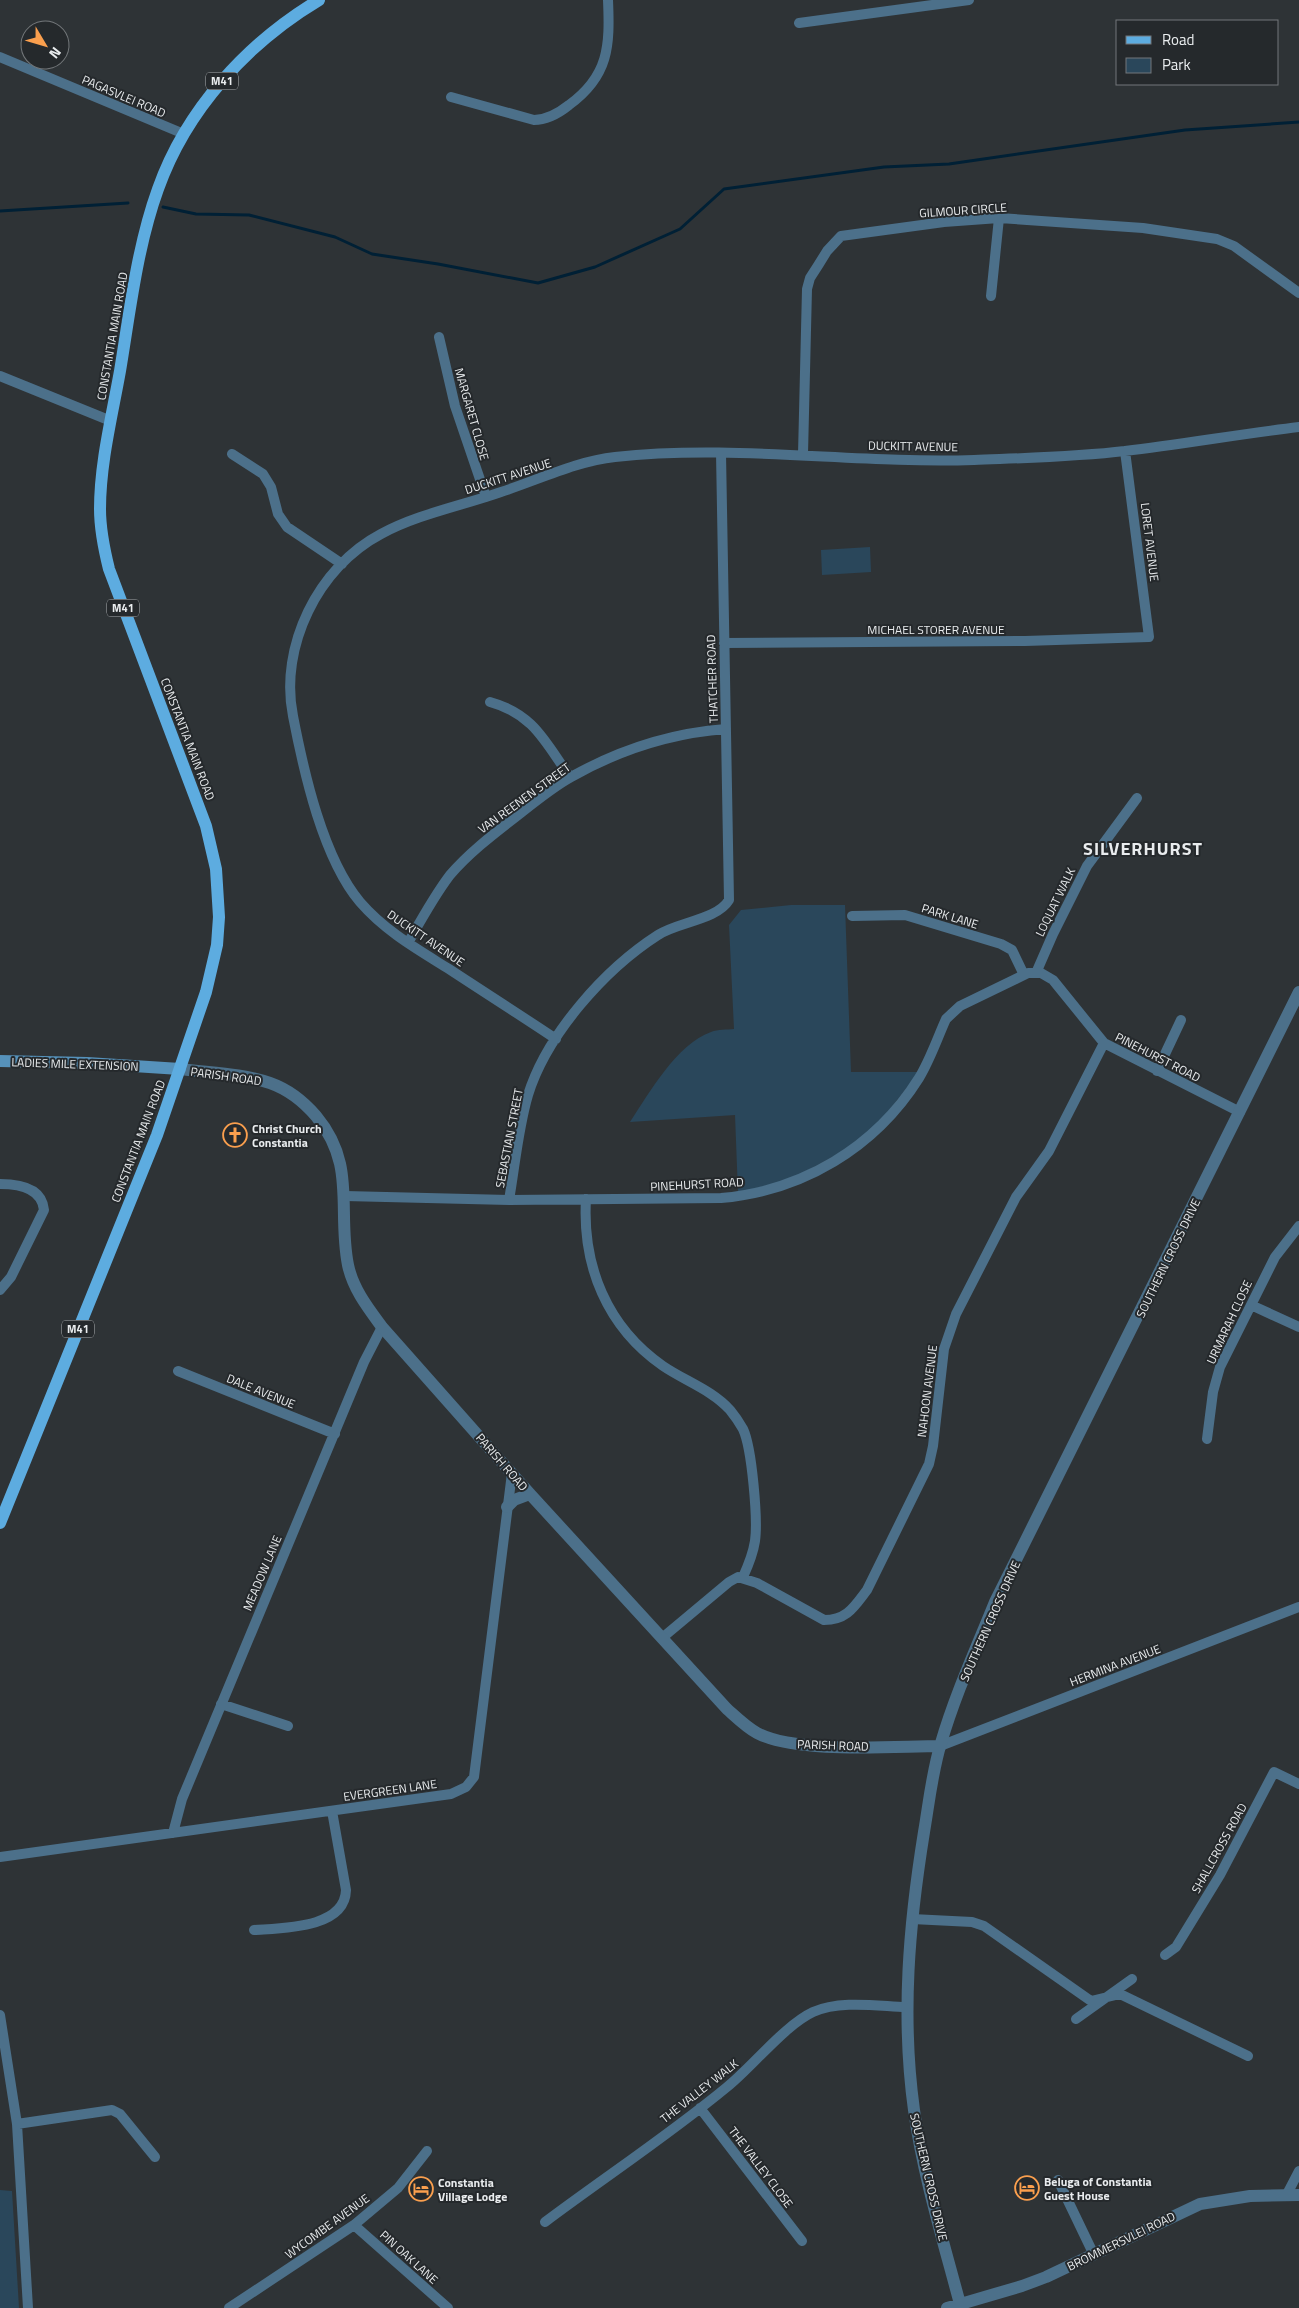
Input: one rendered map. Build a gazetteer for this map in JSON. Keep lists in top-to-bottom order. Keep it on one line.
{"streets":{"main road":["M41","CONSTANTIA MAIN ROAD","LADIES MILE EXTENSION"],"street":["PAGASVLEI ROAD","GILMOUR CIRCLE","MARGARET CLOSE","DUCKITT AVENUE","LORET AVENUE","MICHAEL STORER AVENUE","THATCHER ROAD","VAN REENEN STREET","LOQUAT WALK","PARK LANE","PINEHURST ROAD","PARISH ROAD","SEBASTIAN STREET","SOUTHERN CROSS DRIVE","URMARAH CLOSE","DALE AVENUE","NAHOON AVENUE","MEADOW LANE","HERMINA AVENUE","EVERGREEN LANE","SHALLCROSS ROAD","THE VALLEY WALK","THE VALLEY CLOSE","WYCOMBE AVENUE","BROMMERSVLEI ROAD","PIN OAK LANE"]},"crossings":[["PAGASVLEI ROAD","CONSTANTIA MAIN ROAD"],["GILMOUR CIRCLE","DUCKITT AVENUE"],["CONSTANTIA MAIN ROAD","LADIES MILE EXTENSION"],["CONSTANTIA MAIN ROAD","PARISH ROAD"],["MARGARET CLOSE","DUCKITT AVENUE"],["DUCKITT AVENUE","LORET AVENUE"],["DUCKITT AVENUE","THATCHER ROAD"],["DUCKITT AVENUE","VAN REENEN STREET"],["DUCKITT AVENUE","SEBASTIAN STREET"],["LORET AVENUE","MICHAEL STORER AVENUE"],["MICHAEL STORER AVENUE","THATCHER ROAD"],["THATCHER ROAD","VAN REENEN STREET"],["THATCHER ROAD","SEBASTIAN STREET"],["LOQUAT WALK","PINEHURST ROAD"],["PARK LANE","PINEHURST ROAD"],["PINEHURST ROAD","PARISH ROAD"],["PINEHURST ROAD","SEBASTIAN STREET"],["PINEHURST ROAD","SOUTHERN CROSS DRIVE"],["PINEHURST ROAD","NAHOON AVENUE"],["LADIES MILE EXTENSION","PARISH ROAD"],["PARISH ROAD","SOUTHERN CROSS DRIVE"],["PARISH ROAD","MEADOW LANE"],["PARISH ROAD","HERMINA AVENUE"],["PARISH ROAD","EVERGREEN LANE"],["SOUTHERN CROSS DRIVE","HERMINA AVENUE"],["SOUTHERN CROSS DRIVE","THE VALLEY WALK"],["SOUTHERN CROSS DRIVE","BROMMERSVLEI ROAD"],["DALE AVENUE","MEADOW LANE"],["MEADOW LANE","EVERGREEN LANE"],["THE VALLEY WALK","THE VALLEY CLOSE"],["WYCOMBE AVENUE","PIN OAK LANE"]],"districts":["SILVERHURST"],"places":{"church":["Christ Church Constantia"],"hotel":["Beluga of Constantia Guest House","Constantia Village Lodge"]},"legend":["Road","Park"],"north":"bottom right"}
